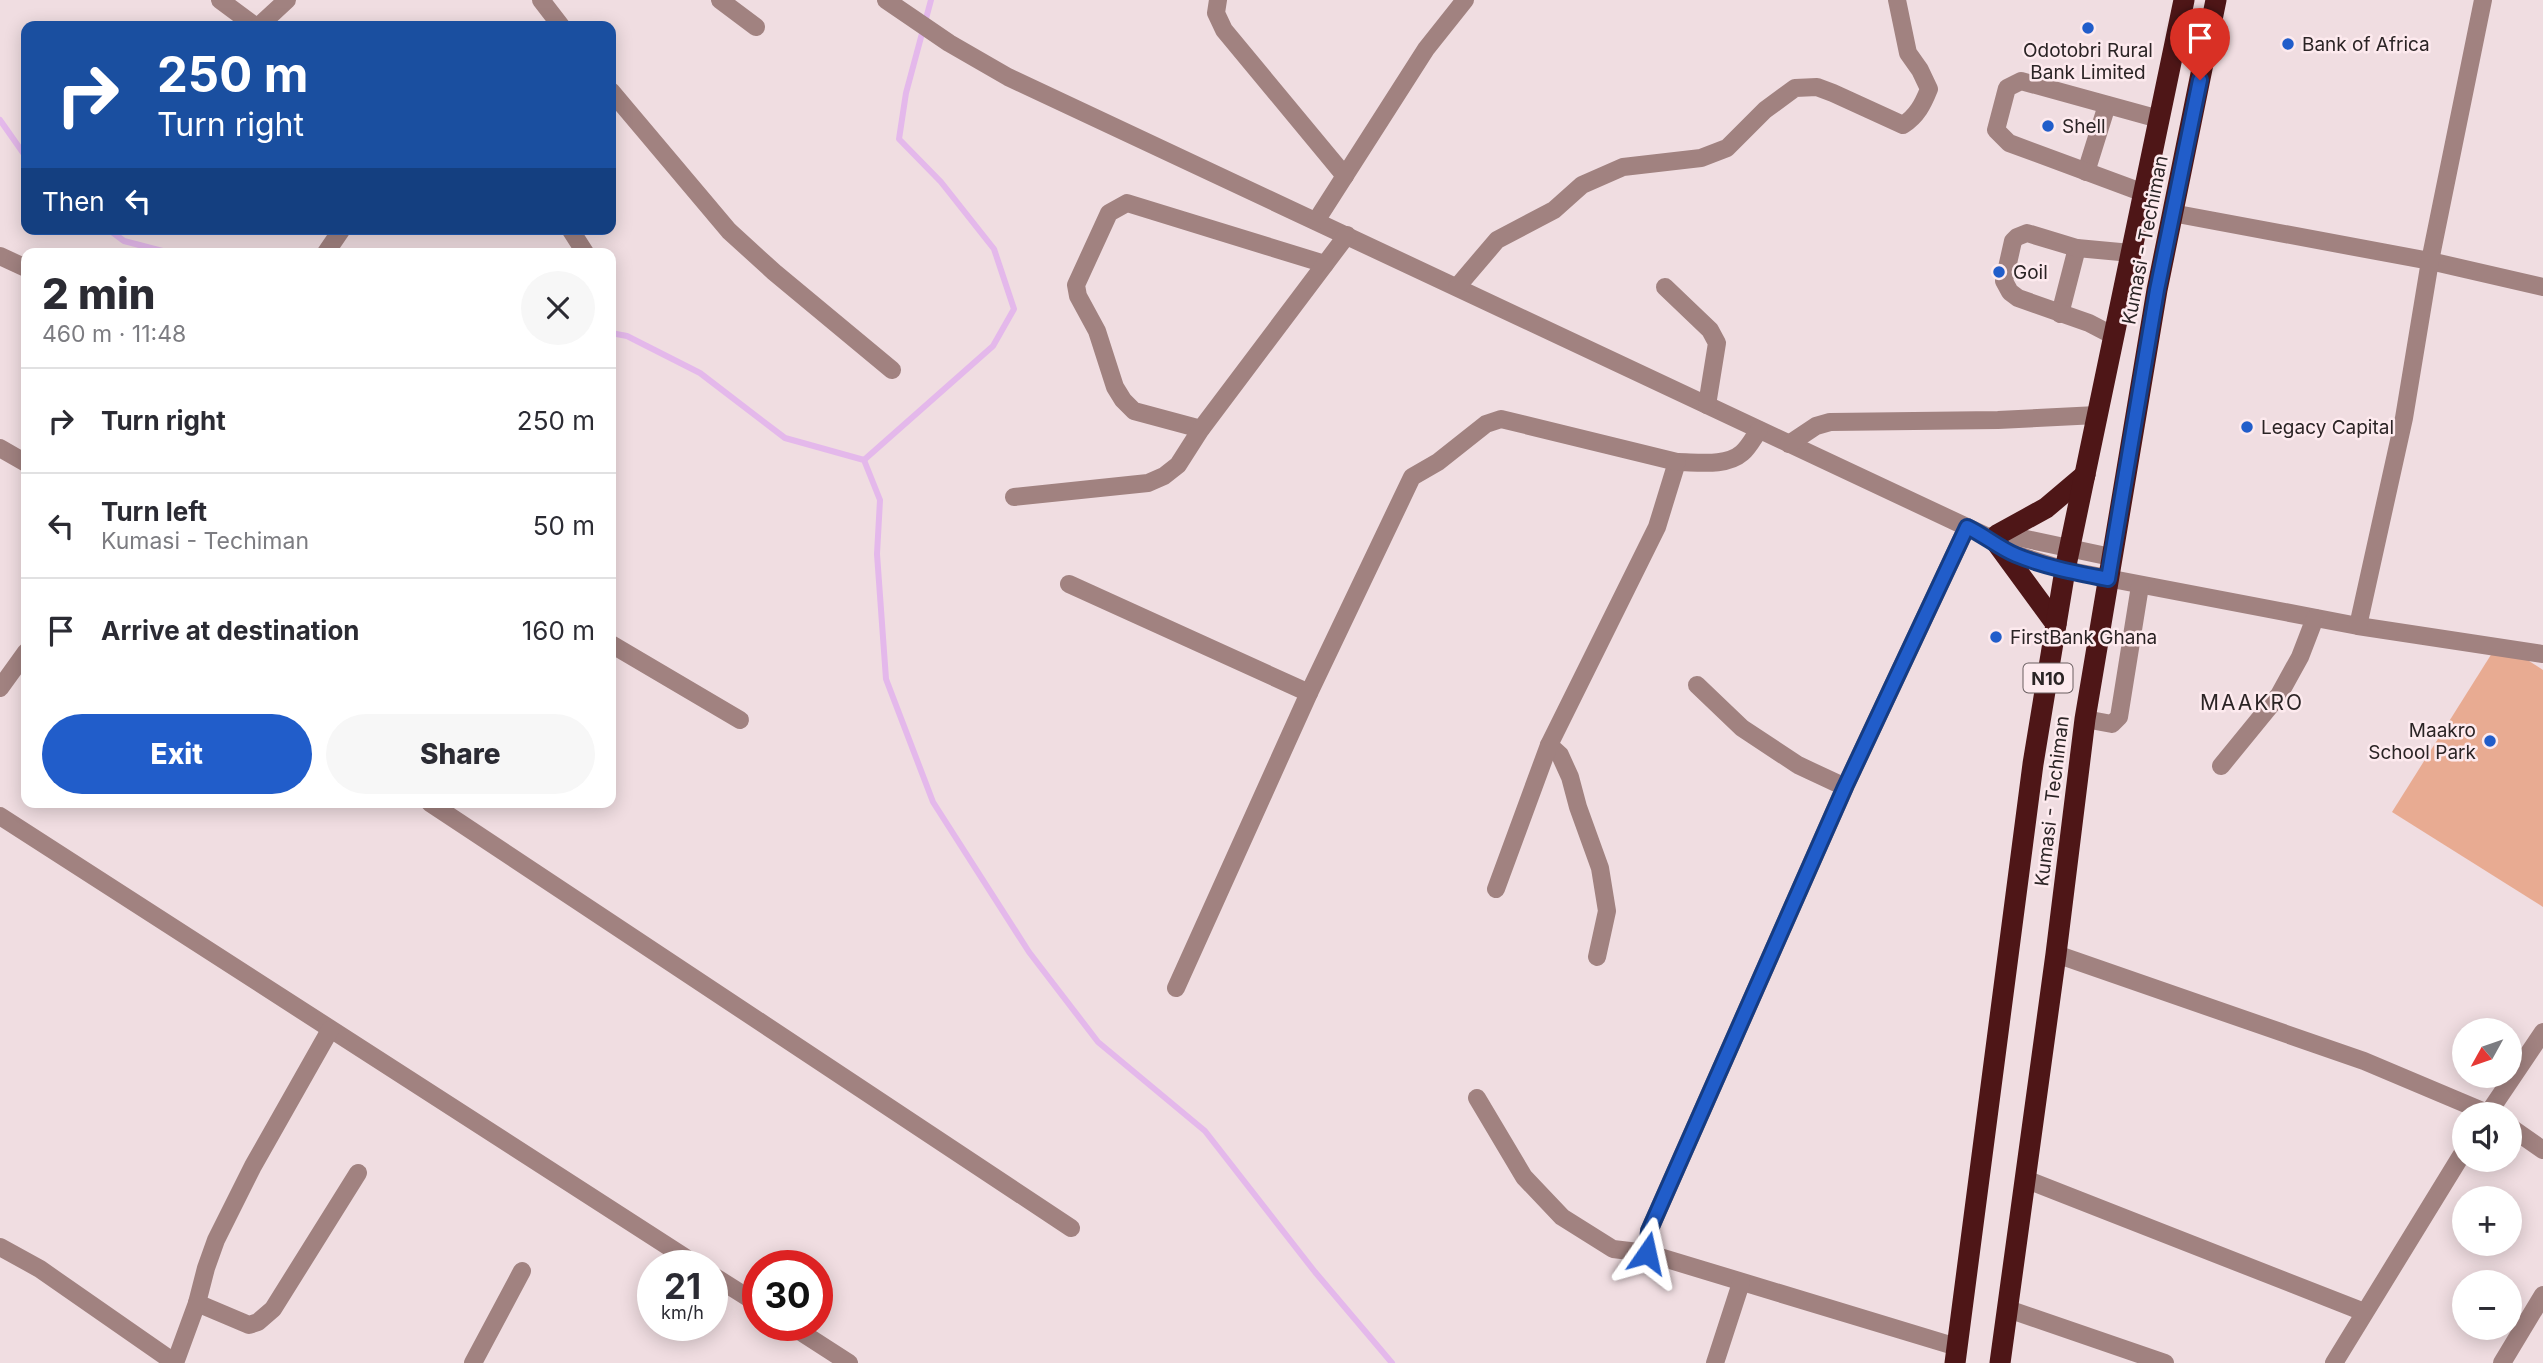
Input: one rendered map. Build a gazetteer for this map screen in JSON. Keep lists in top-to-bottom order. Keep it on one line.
{"streets":{"highway":["Kumasi - Techiman","N10"]},"districts":["MAAKRO"],"places":["Odotobri Rural Bank Limited","Bank of Africa","Shell","Goil","Legacy Capital","FirstBank Ghana","Maakro School Park"],"north":"bottom left","page":{"turn":["250 m","Turn right"],"then":"Then","heading":["2 min","460 m · 11:48"],"list":[{"name":"Turn right","value":"250 m"},{"name":"Turn left","note":"Kumasi - Techiman","value":"50 m"},{"name":"Arrive at destination","value":"160 m"}],"buttons":["Exit","Share"],"map_buttons":["+","−"],"speed":"21 km/h","limit":"30"}}
